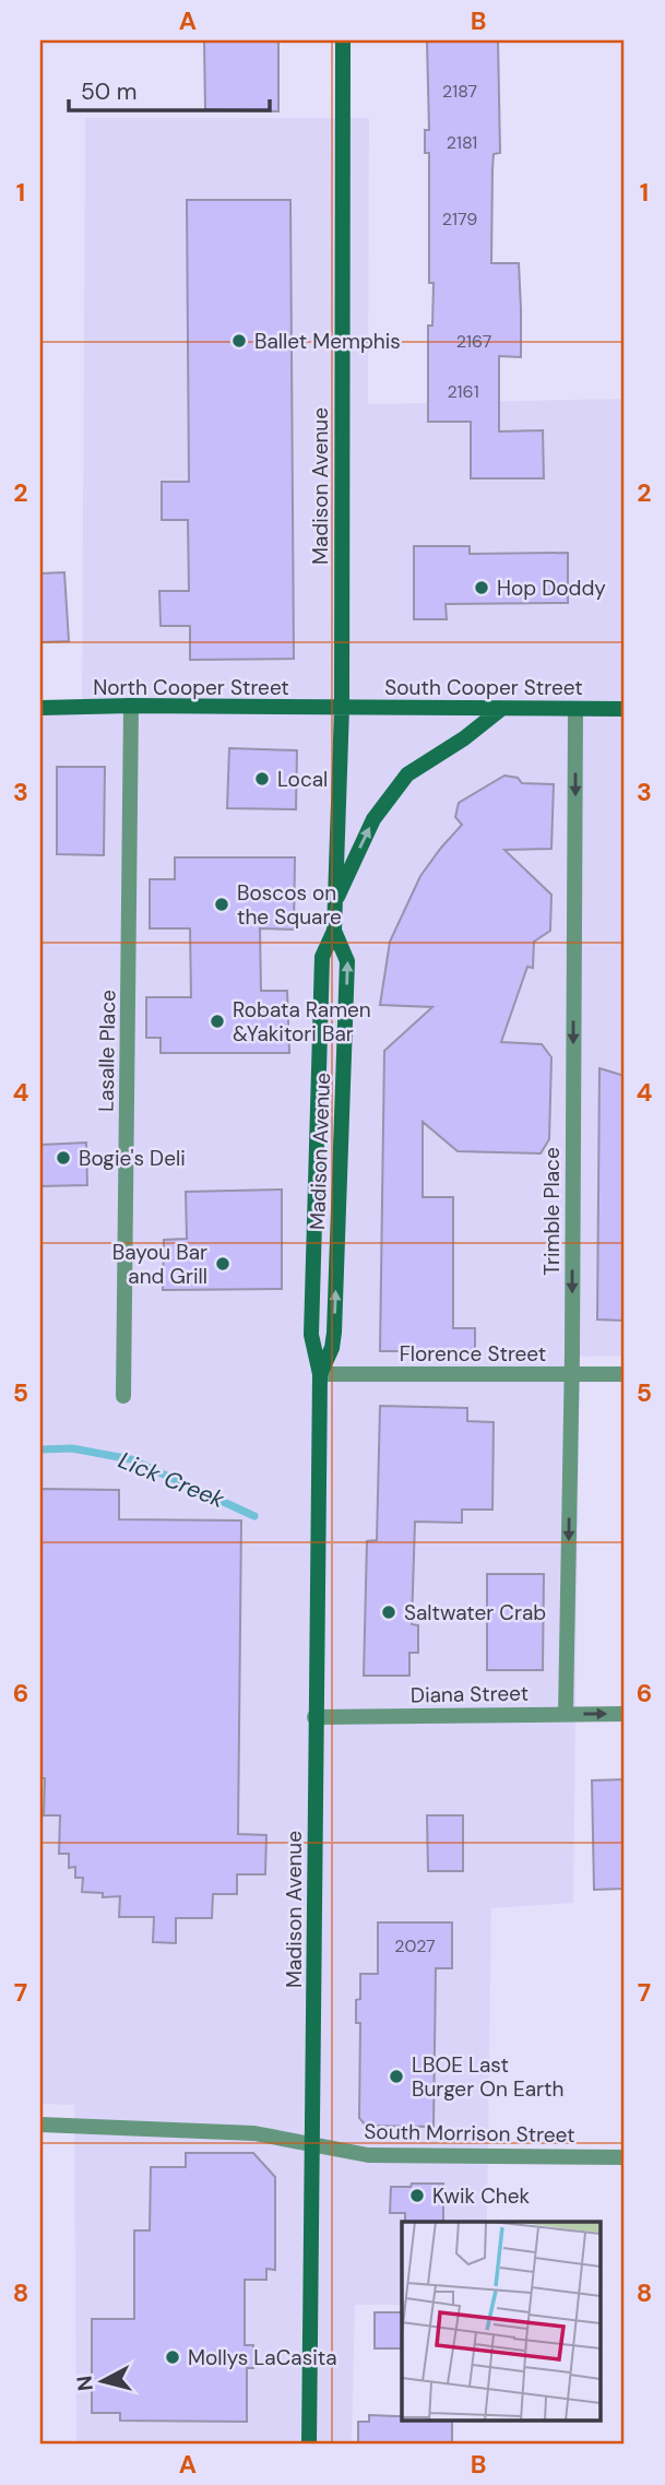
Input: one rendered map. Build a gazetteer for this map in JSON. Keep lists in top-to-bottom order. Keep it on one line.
{"streets":{"street":["Madison Avenue","North Cooper Street","South Cooper Street","Lasalle Place","Trimble Place","Florence Street","Diana Street","South Morrison Street"]},"crossings":[["Madison Avenue","North Cooper Street"],["Madison Avenue","South Cooper Street"],["Madison Avenue","Florence Street"],["Madison Avenue","Diana Street"],["Madison Avenue","South Morrison Street"],["North Cooper Street","South Cooper Street"],["North Cooper Street","Lasalle Place"],["South Cooper Street","Trimble Place"],["Trimble Place","Florence Street"],["Trimble Place","Diana Street"]],"one_way":["Trimble Place"],"water":["Lick Creek"],"places":["Ballet Memphis","Hop Doddy","Local","Boscos on the Square","Robata Ramen &Yakitori Bar","Bogie's Deli","Bayou Bar and Grill","Saltwater Crab","LBOE Last Burger On Earth","Kwik Chek","Mollys LaCasita"],"house_numbers":["2187","2181","2179","2167","2161","2027"],"scale_bar":"50 m","north":"left","grid":{"columns":["A","B"],"rows":["1","2","3","4","5","6","7","8"]}}
